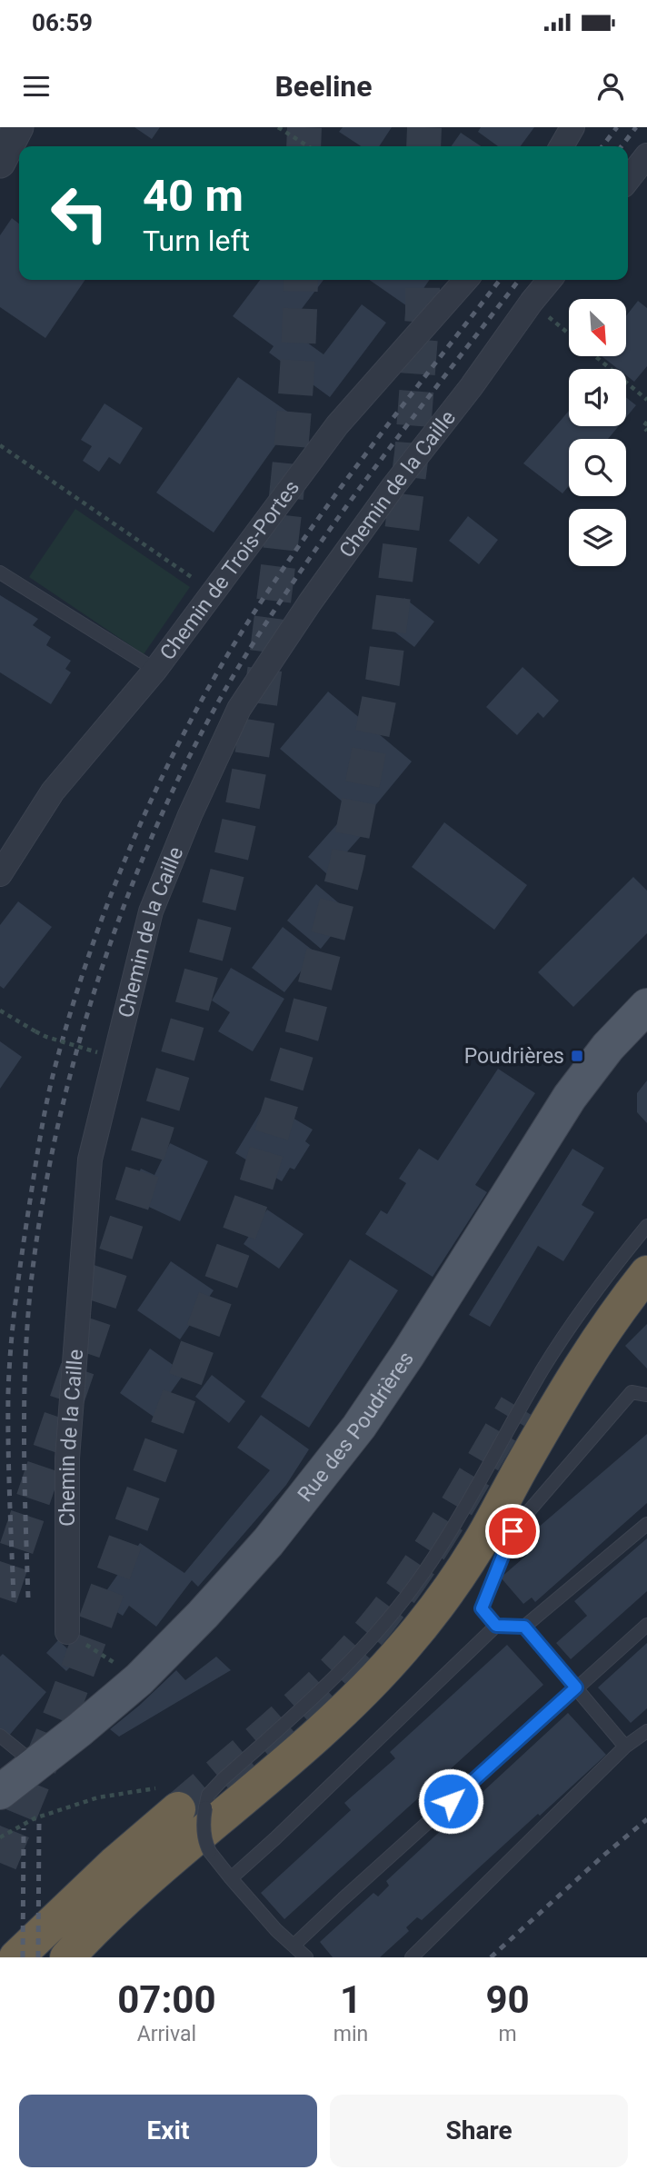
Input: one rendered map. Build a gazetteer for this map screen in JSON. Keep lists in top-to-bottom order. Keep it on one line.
{"streets":{"main road":["Rue des Poudrières"],"street":["Chemin de la Caille","Chemin de Trois-Portes"]},"places":{"transit":["Poudrières"]},"north":"bottom right","page":{"status":"06:59","header":"Beeline","turn":["40 m","Turn left"],"eta":["07:00","Arrival","1","min","90","m"],"buttons":["Exit","Share"]}}
